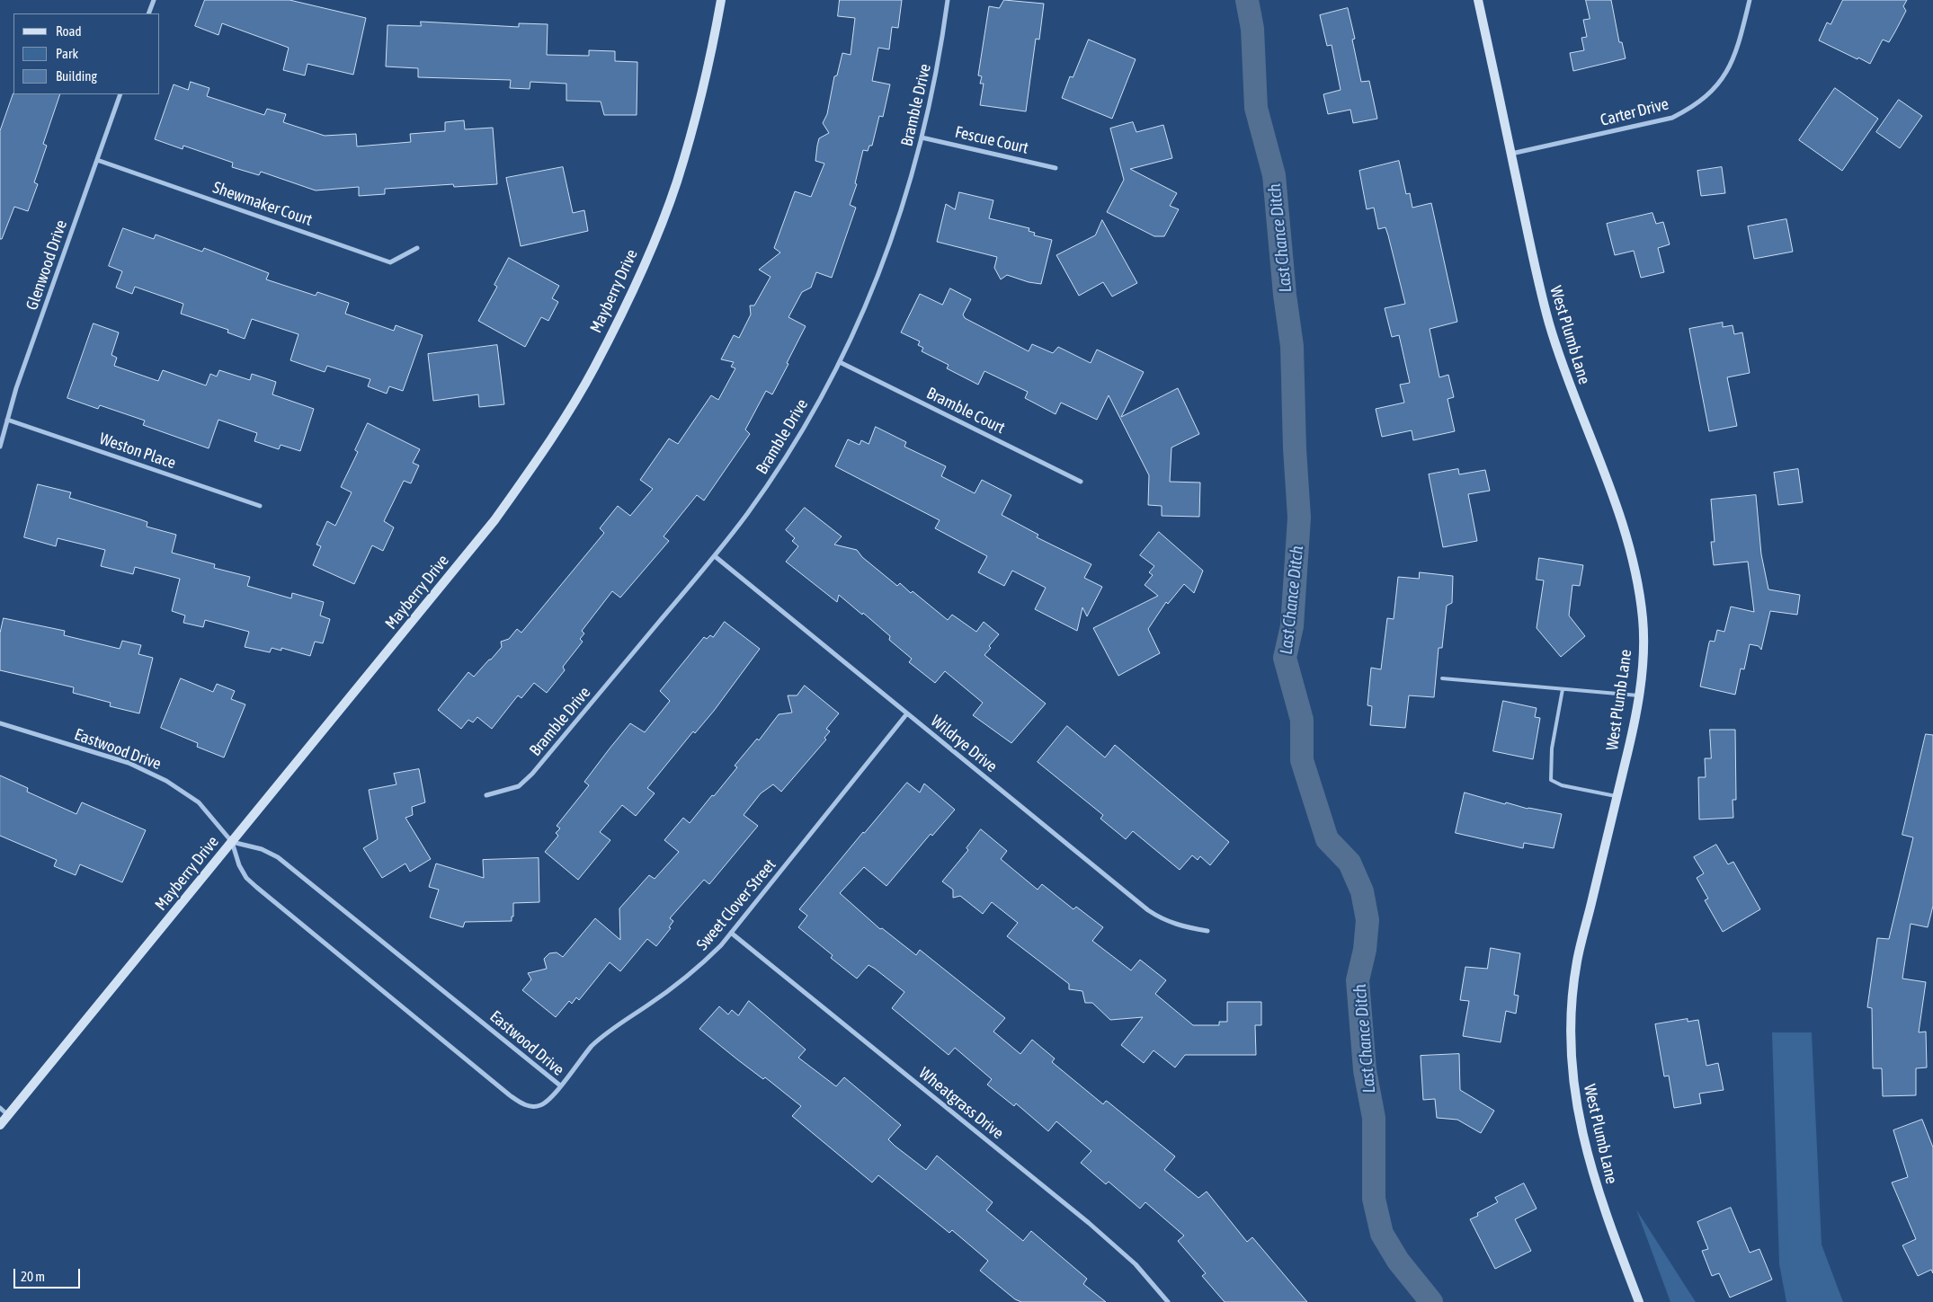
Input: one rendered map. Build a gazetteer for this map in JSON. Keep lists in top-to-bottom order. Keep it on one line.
{"streets":{"main road":["Mayberry Drive","West Plumb Lane"],"street":["Bramble Drive","Carter Drive","Fescue Court","Shewmaker Court","Glenwood Drive","Bramble Court","Weston Place","Wildrye Drive","Eastwood Drive","Sweet Clover Street","Wheatgrass Drive"]},"crossings":[["Bramble Drive","Fescue Court"],["Bramble Drive","Bramble Court"],["Bramble Drive","Wildrye Drive"],["Carter Drive","West Plumb Lane"],["Shewmaker Court","Glenwood Drive"],["Glenwood Drive","Weston Place"],["Mayberry Drive","Eastwood Drive"],["Wildrye Drive","Sweet Clover Street"],["Eastwood Drive","Sweet Clover Street"],["Sweet Clover Street","Wheatgrass Drive"]],"water":["Last Chance Ditch"],"legend":["Road","Park","Building"],"scale_bar":"20 m"}
